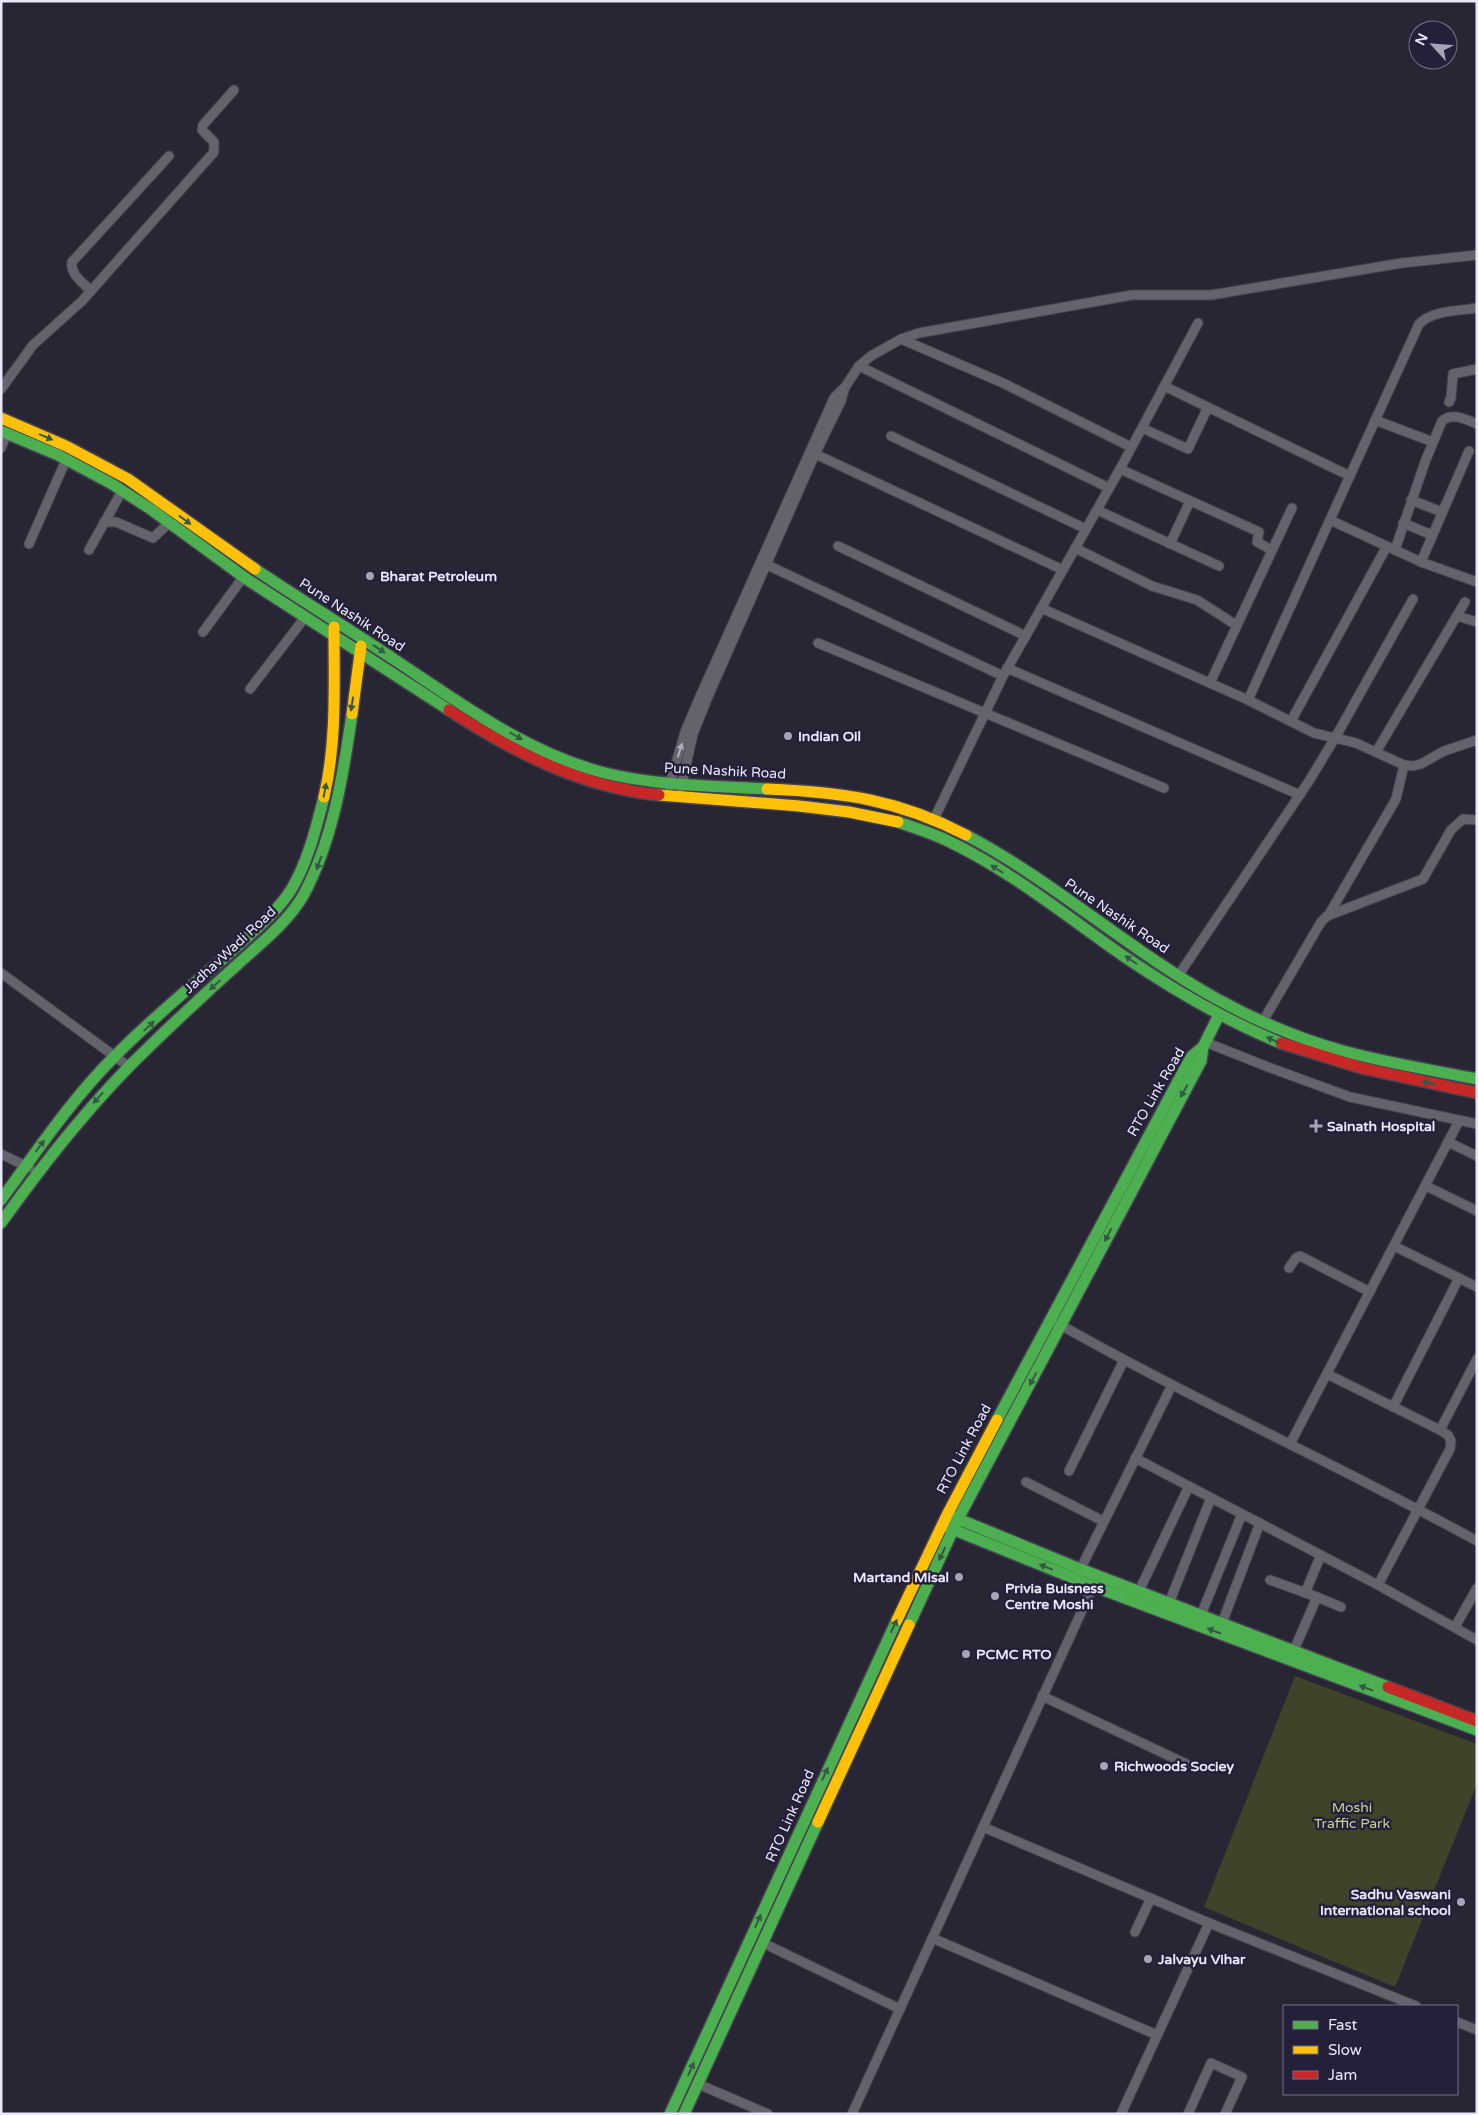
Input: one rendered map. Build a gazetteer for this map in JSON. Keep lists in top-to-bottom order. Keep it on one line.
{"streets":{"main road":["Pune Nashik Road","JadhavWadi Road","RTO Link Road"]},"crossings":[["Pune Nashik Road","JadhavWadi Road"]],"parks":["Moshi Traffic Park"],"places":{"other":["Bharat Petroleum","Indian Oil","Martand Misal","Privia Buisness Centre Moshi","PCMC RTO","Richwoods Sociey","Sadhu Vaswani International school","Jalvayu Vihar"],"health":["Sainath Hospital"]},"legend":["Fast","Slow","Jam"],"north":"top left"}
